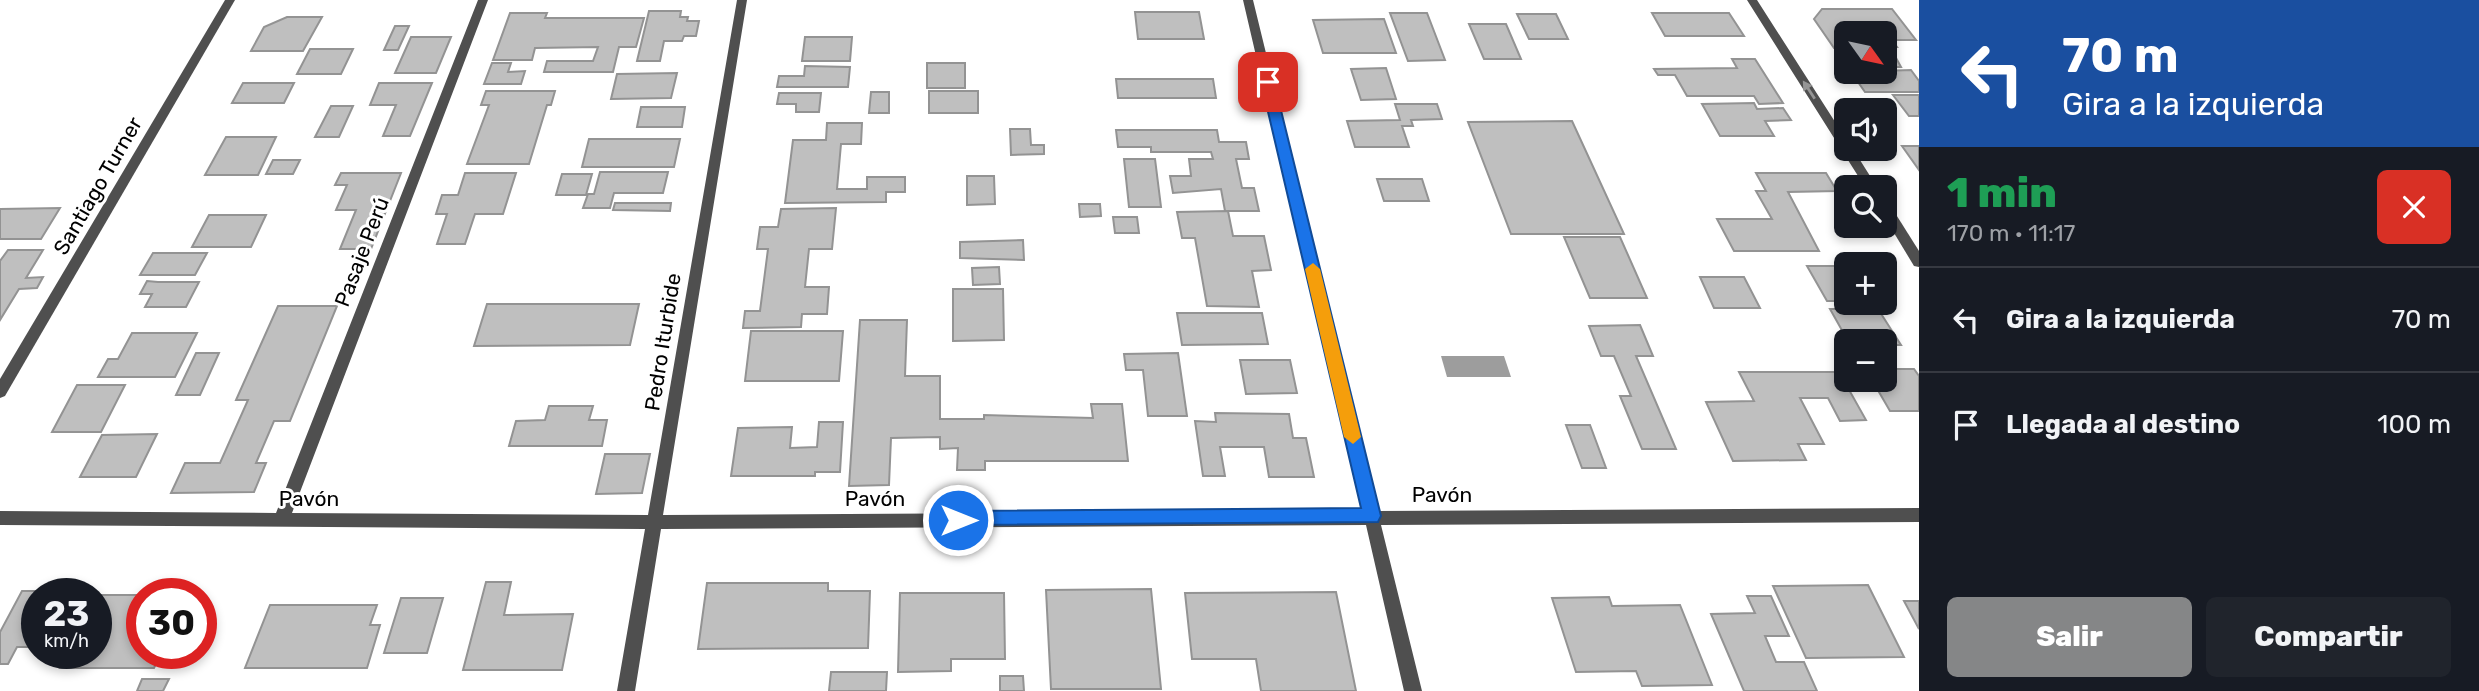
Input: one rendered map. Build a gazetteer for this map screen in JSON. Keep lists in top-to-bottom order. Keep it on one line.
{"streets":{"street":["Santiago Turner","Pasaje Perú","Pedro Iturbide","Pavón"]},"crossings":[["Pasaje Perú","Pavón"],["Pedro Iturbide","Pavón"]],"north":"bottom right","page":{"turn":["70 m","Gira a la izquierda"],"map_buttons":["+","−"],"heading":["1 min","170 m · 11:17"],"list":[{"name":"Gira a la izquierda","value":"70 m"},{"name":"Llegada al destino","value":"100 m"}],"speed":"23 km/h","limit":"30","buttons":["Salir","Compartir"]}}
